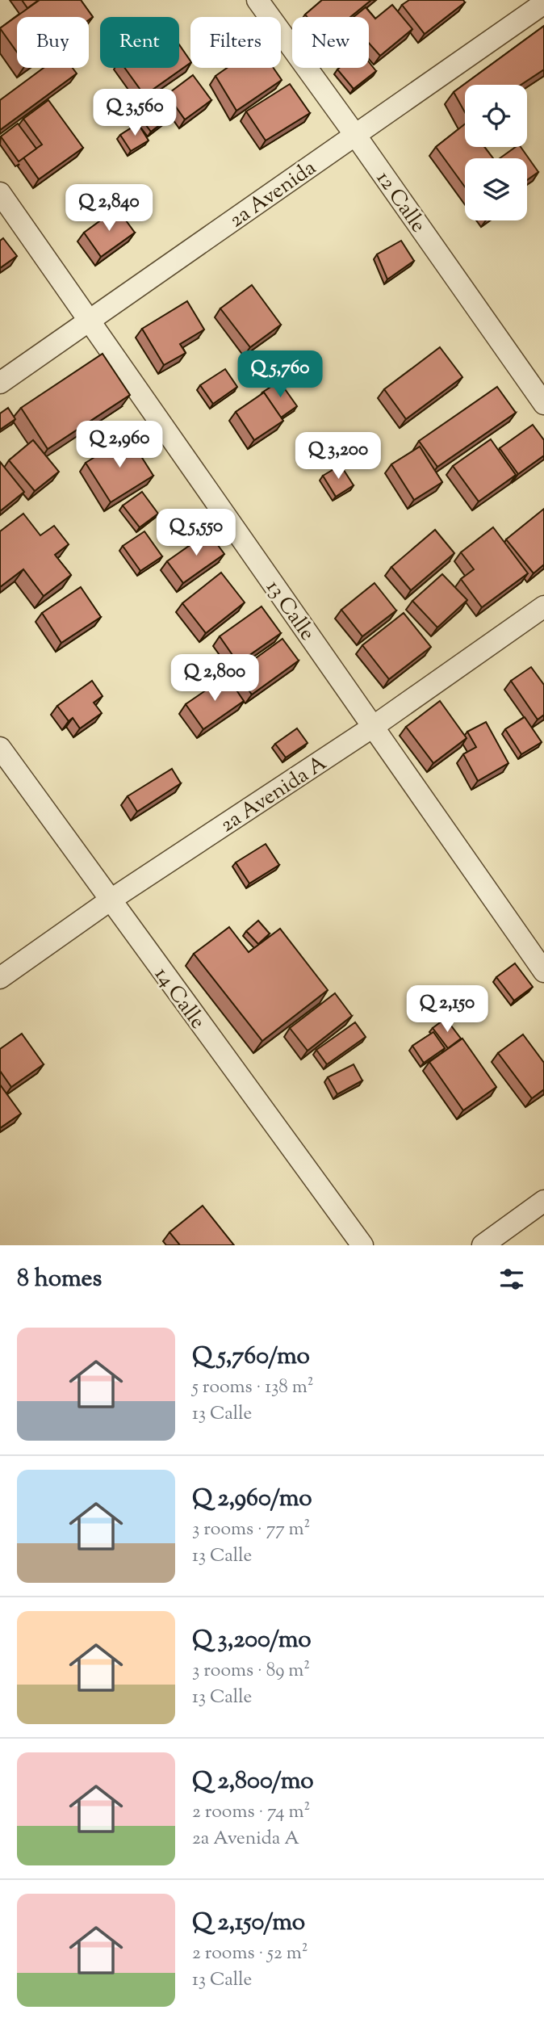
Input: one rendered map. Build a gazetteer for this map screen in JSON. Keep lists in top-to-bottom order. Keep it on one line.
{"streets":{"street":["2a Avenida","12 Calle","13 Calle","2a Avenida A","14 Calle"]},"crossings":[["2a Avenida","12 Calle"],["2a Avenida","13 Calle"],["13 Calle","2a Avenida A"],["2a Avenida A","14 Calle"]],"page":{"chip":["Buy","Rent","Filters","New"],"price":["Q 3,560","Q 2,840","Q 5,760","Q 2,960","Q 3,200","Q 5,550","Q 2,800","Q 2,150"],"heading":"8 homes","list":[{"name":"Q 5,760/mo","note":"5 rooms · 138 m² · 13 Calle"},{"name":"Q 2,960/mo","note":"3 rooms · 77 m² · 13 Calle"},{"name":"Q 3,200/mo","note":"3 rooms · 89 m² · 13 Calle"},{"name":"Q 2,800/mo","note":"2 rooms · 74 m² · 2a Avenida A"},{"name":"Q 2,150/mo","note":"2 rooms · 52 m² · 13 Calle"}]}}
